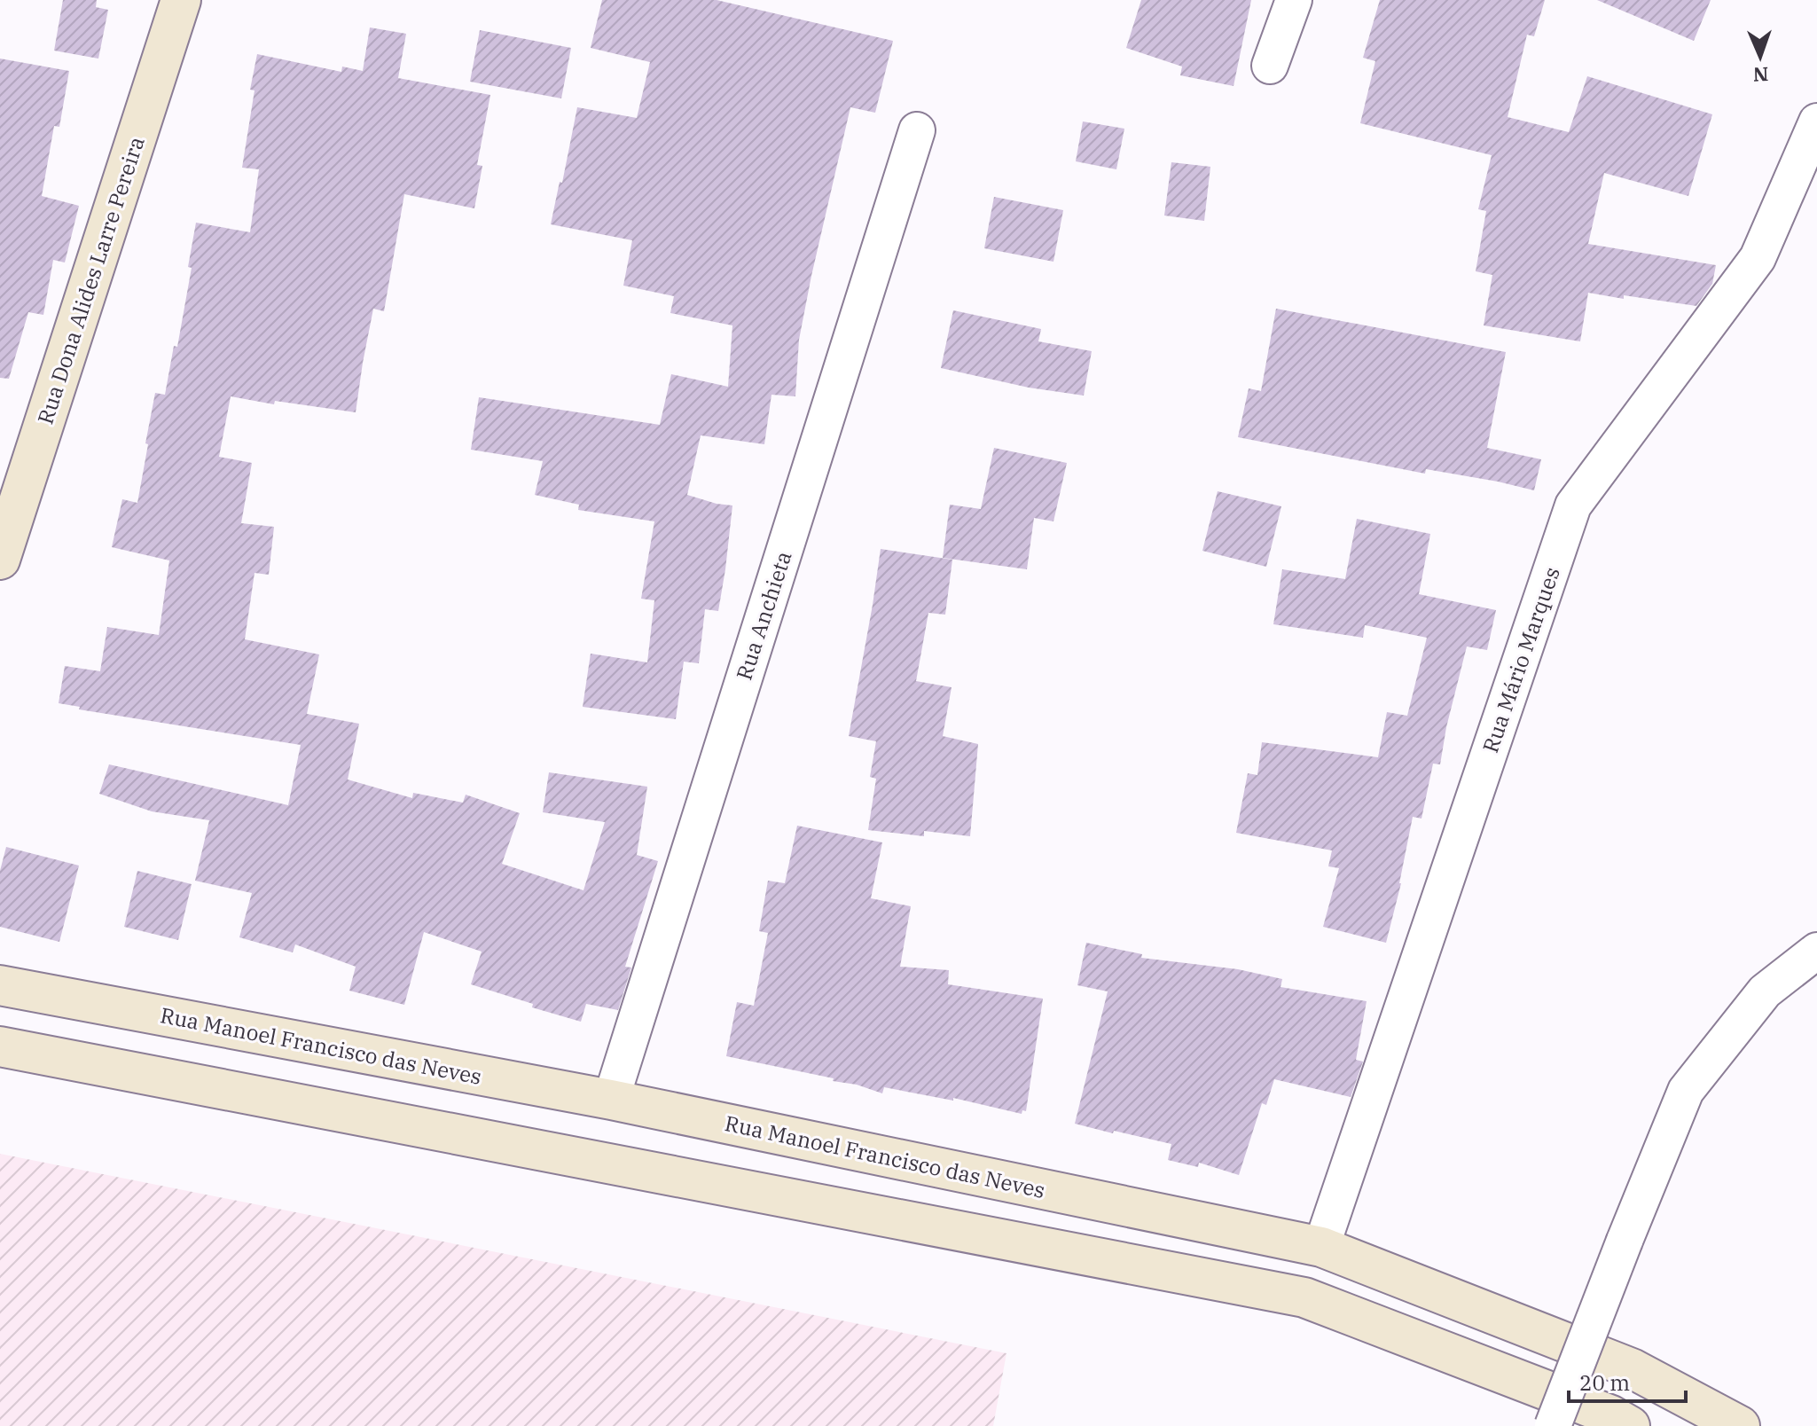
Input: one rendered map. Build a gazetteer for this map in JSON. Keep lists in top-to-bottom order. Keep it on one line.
{"streets":{"main road":["Rua Dona Alides Larre Pereira","Rua Manoel Francisco das Neves"],"street":["Rua Anchieta","Rua Mário Marques"]},"crossings":[["Rua Anchieta","Rua Manoel Francisco das Neves"],["Rua Mário Marques","Rua Manoel Francisco das Neves"]],"scale_bar":"20 m","north":"bottom"}
